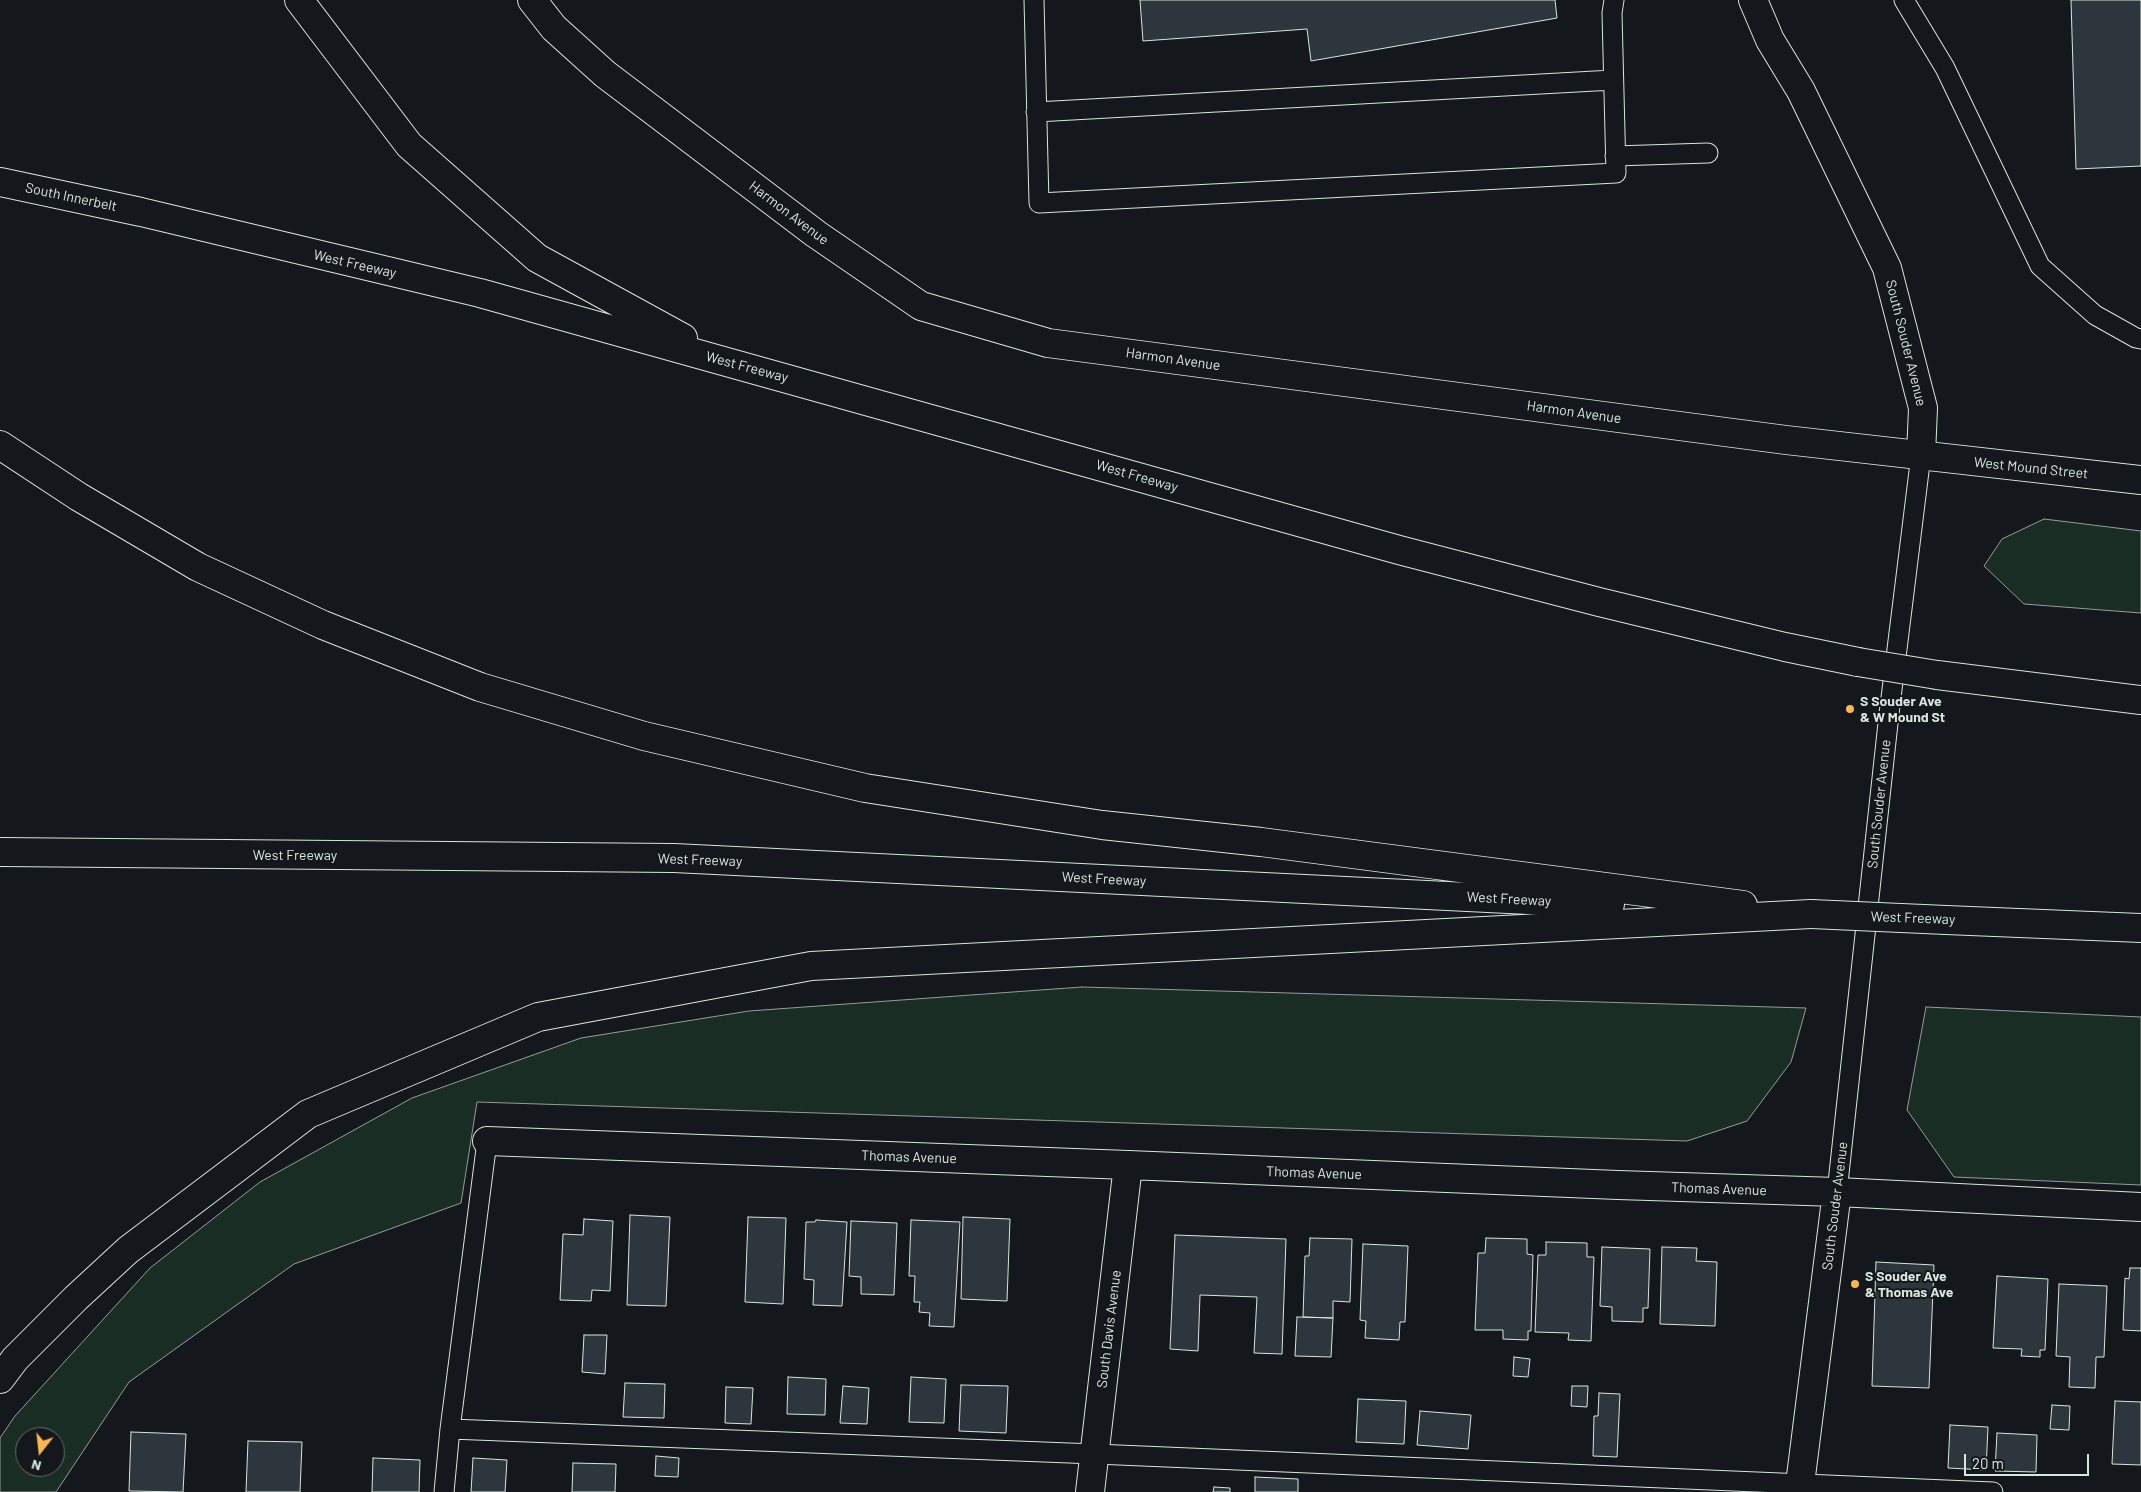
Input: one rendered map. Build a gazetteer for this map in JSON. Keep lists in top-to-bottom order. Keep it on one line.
{"streets":{"main road":["South Innerbelt","Harmon Avenue","West Freeway","South Souder Avenue","West Mound Street","Thomas Avenue","South Davis Avenue"]},"crossings":[["South Innerbelt","West Freeway"],["Harmon Avenue","South Souder Avenue"],["Harmon Avenue","West Mound Street"],["South Souder Avenue","West Mound Street"],["South Souder Avenue","Thomas Avenue"],["Thomas Avenue","South Davis Avenue"]],"places":["S Souder Ave & W Mound St","S Souder Ave & Thomas Ave"],"scale_bar":"20 m","north":"bottom"}
